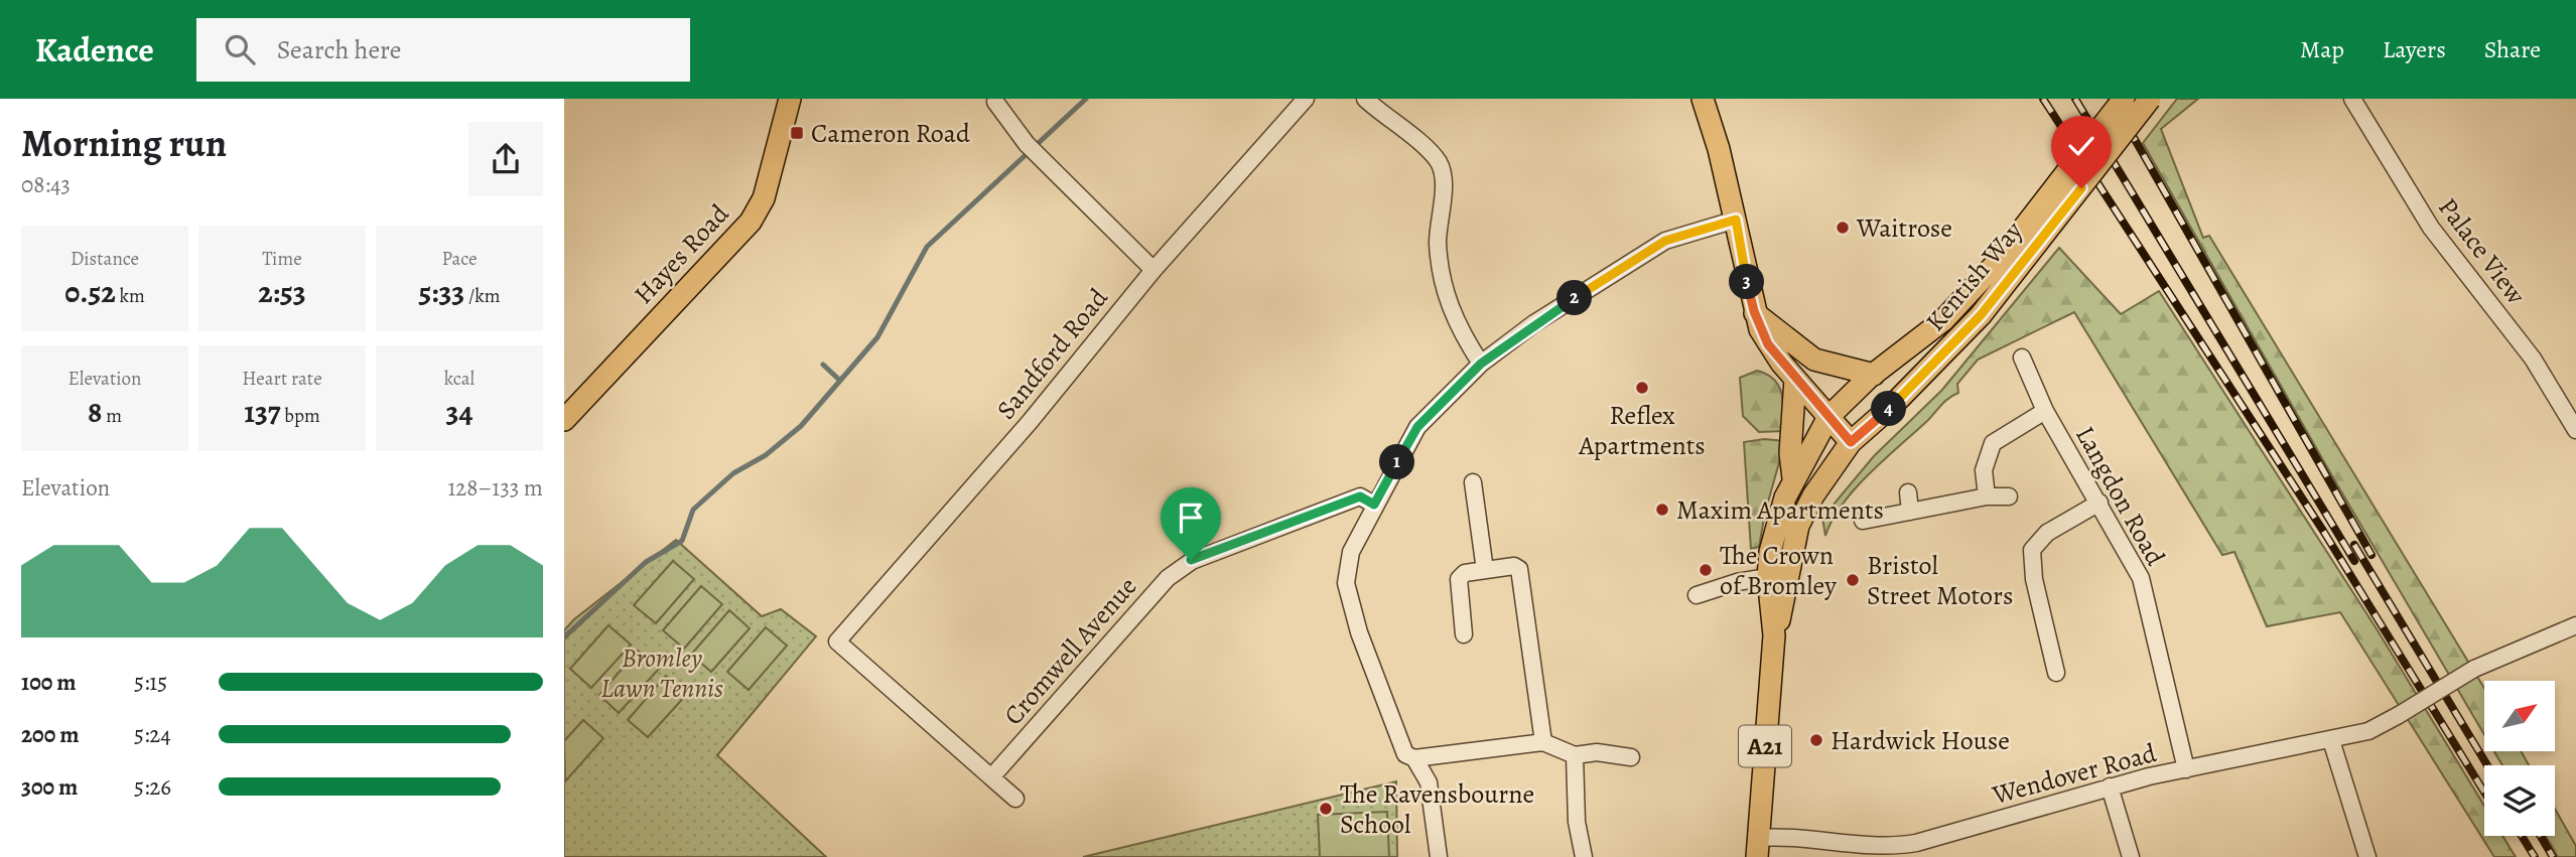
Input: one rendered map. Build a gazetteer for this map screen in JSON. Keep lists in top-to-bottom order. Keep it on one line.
{"streets":{"main road":["Hayes Road","Kentish Way","A21"],"street":["Palace View","Sandford Road","Langdon Road","Cromwell Avenue","Wendover Road"]},"crossings":[["Kentish Way","A21"],["Sandford Road","Cromwell Avenue"],["Langdon Road","Wendover Road"],["A21","Wendover Road"]],"parks":["Bromley Lawn Tennis"],"places":{"transit":["Cameron Road"],"other":["Waitrose","Reflex Apartments","Maxim Apartments","The Crown of Bromley","Bristol Street Motors","Hardwick House","The Ravensbourne School"]},"north":"top right","page":{"header":"Kadence","search":"Search here","nav":["Map","Layers","Share"],"heading":["Morning run","08:43"],"stats":[["Distance","0.52 km"],["Time","2:53"],["Pace","5:33 /km"],["Elevation","8 m"],["Heart rate","137 bpm"],["kcal","34"]],"pins":["3","2","4","1"],"chart":["Elevation","128–133 m"],"list":[{"name":"100 m","note":"5:15"},{"name":"200 m","note":"5:24"},{"name":"300 m","note":"5:26"}]}}
